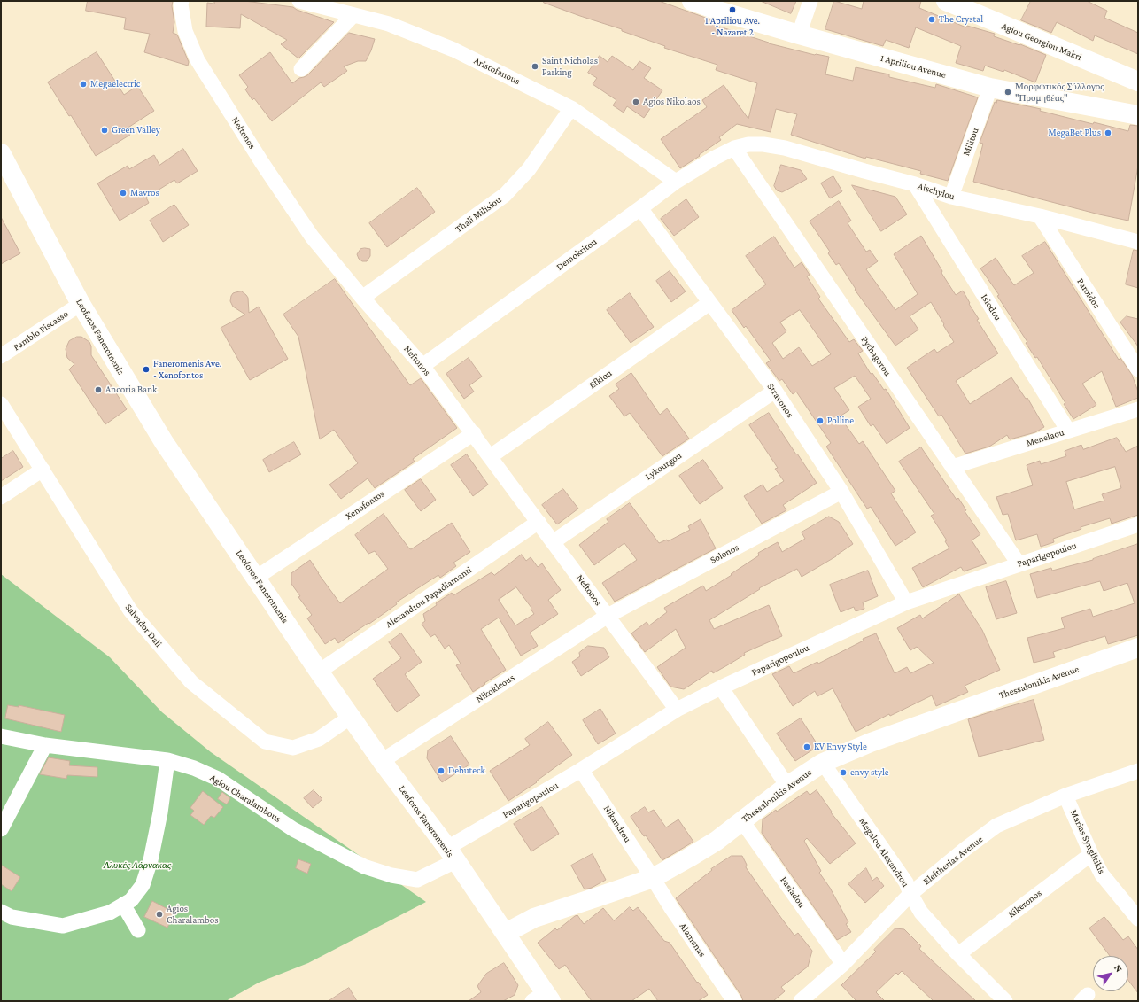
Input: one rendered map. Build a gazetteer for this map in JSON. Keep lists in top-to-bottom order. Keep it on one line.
{"streets":{"main road":["Agiou Georgiou Makri","1 Apriliou Avenue","Leoforos Faneromenis","Thessalonikis Avenue"],"street":["Aristofanous","Neftonos","Militou","Aischylou","Thali Milisiou","Demokritou","Paroidos","Isiodou","Pamblo Piscasso","Pythagorou","Efklou","Stravonos","Menelaou","Lykourgou","Xenofontos","Solonos","Paparigopoulou","Alexandrou Papadiamanti","Salvador Dali","Nikokleous","Agiou Charalambous","Nikandrou","Marias Synglitikis","Megalou Alexandrou","Eleftherias Avenue","Pasiadou","Kikeronos","Alamanas"]},"crossings":[["1 Apriliou Avenue","Militou"],["Aristofanous","Thali Milisiou"],["Aristofanous","Demokritou"],["Neftonos","Thali Milisiou"],["Neftonos","Demokritou"],["Neftonos","Efklou"],["Neftonos","Lykourgou"],["Neftonos","Xenofontos"],["Neftonos","Solonos"],["Neftonos","Paparigopoulou"],["Neftonos","Alexandrou Papadiamanti"],["Neftonos","Nikokleous"],["Militou","Aischylou"],["Aischylou","Demokritou"],["Aischylou","Paroidos"],["Aischylou","Isiodou"],["Aischylou","Pythagorou"],["Demokritou","Pythagorou"],["Demokritou","Stravonos"],["Isiodou","Menelaou"],["Pamblo Piscasso","Leoforos Faneromenis"],["Leoforos Faneromenis","Xenofontos"],["Leoforos Faneromenis","Paparigopoulou"],["Leoforos Faneromenis","Alexandrou Papadiamanti"],["Leoforos Faneromenis","Salvador Dali"],["Leoforos Faneromenis","Thessalonikis Avenue"],["Leoforos Faneromenis","Nikokleous"],["Leoforos Faneromenis","Agiou Charalambous"],["Pythagorou","Menelaou"],["Pythagorou","Paparigopoulou"],["Efklou","Stravonos"],["Stravonos","Lykourgou"],["Stravonos","Solonos"],["Stravonos","Paparigopoulou"],["Solonos","Nikokleous"],["Paparigopoulou","Agiou Charalambous"],["Paparigopoulou","Nikandrou"],["Thessalonikis Avenue","Nikandrou"],["Thessalonikis Avenue","Megalou Alexandrou"],["Thessalonikis Avenue","Pasiadou"],["Thessalonikis Avenue","Alamanas"],["Nikandrou","Alamanas"],["Marias Synglitikis","Eleftherias Avenue"],["Marias Synglitikis","Kikeronos"],["Megalou Alexandrou","Eleftherias Avenue"],["Megalou Alexandrou","Kikeronos"],["Eleftherias Avenue","Pasiadou"]],"parks":["Αλυκές Λάρνακας"],"places":["1 Apriliou Ave. - Nazaret 2","The Crystal","Saint Nicholas Parking","Megaelectric","Μορφωτικός Σύλλογος \"Προμηθέας\"","Agios Nikolaos","Green Valley","MegaBet Plus","Mavros","Faneromenis Ave. - Xenofontos","Ancoria Bank","Polline","KV Envy Style","Debuteck","envy style","Agios Charalambos"],"north":"top right"}
